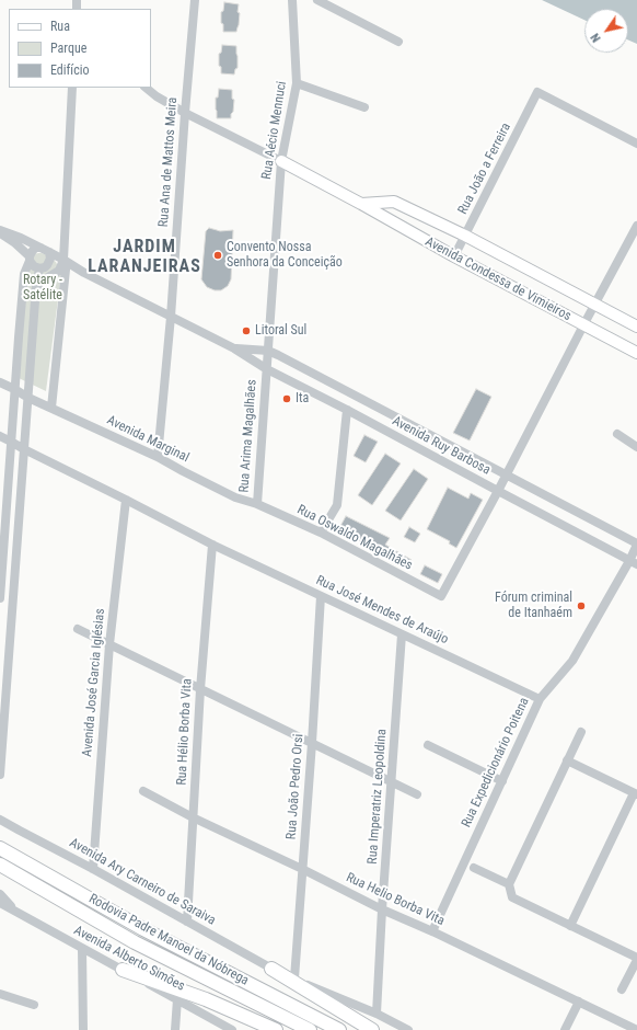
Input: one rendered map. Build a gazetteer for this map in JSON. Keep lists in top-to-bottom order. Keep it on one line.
{"streets":{"highway":["Rodovia Padre Manoel da Nóbrega"],"main road":["Avenida Condessa de Vimieiros"],"street":["Rua Aécio Mennuci","Rua Ana de Mattos Meira","Rua João a Ferreira","Rua Arima Magalhães","Avenida Marginal","Avenida Ruy Barbosa","Rua Oswaldo Magalhães","Rua José Mendes de Araújo","Avenida José Garcia Iglésias","Rua Hélio Borba Vita","Rua Expedicionário Poitena","Rua João Pedro Orsi","Rua Imperatriz Leopoldina","Avenida Ary Carneiro de Saraiva","Rua Helio Borba Vita","Avenida Alberto Simões"]},"crossings":[["Rua Aécio Mennuci","Avenida Condessa de Vimieiros"],["Rua Aécio Mennuci","Rua Arima Magalhães"],["Rua Aécio Mennuci","Avenida Ruy Barbosa"],["Rua Ana de Mattos Meira","Avenida Condessa de Vimieiros"],["Rua Ana de Mattos Meira","Avenida Marginal"],["Rua Ana de Mattos Meira","Avenida Ruy Barbosa"],["Rua João a Ferreira","Avenida Condessa de Vimieiros"],["Rua Arima Magalhães","Avenida Marginal"],["Rua Arima Magalhães","Avenida Ruy Barbosa"],["Rua Arima Magalhães","Rua Oswaldo Magalhães"],["Avenida Marginal","Rua Oswaldo Magalhães"],["Avenida Ruy Barbosa","Rua Oswaldo Magalhães"],["Avenida Ruy Barbosa","Rua Expedicionário Poitena"],["Rua José Mendes de Araújo","Avenida José Garcia Iglésias"],["Rua José Mendes de Araújo","Rua Hélio Borba Vita"],["Rua José Mendes de Araújo","Rua Expedicionário Poitena"],["Rua José Mendes de Araújo","Rua João Pedro Orsi"],["Rua José Mendes de Araújo","Rua Imperatriz Leopoldina"],["Avenida José Garcia Iglésias","Avenida Ary Carneiro de Saraiva"],["Rua Hélio Borba Vita","Avenida Ary Carneiro de Saraiva"],["Rua Hélio Borba Vita","Rua Helio Borba Vita"],["Rua Expedicionário Poitena","Rua Helio Borba Vita"],["Rua João Pedro Orsi","Avenida Ary Carneiro de Saraiva"],["Rua João Pedro Orsi","Rua Helio Borba Vita"],["Rua Imperatriz Leopoldina","Avenida Ary Carneiro de Saraiva"],["Rua Imperatriz Leopoldina","Rua Helio Borba Vita"]],"districts":["JARDIM LARANJEIRAS"],"parks":["Rotary - Satélite"],"places":["Convento Nossa Senhora da Conceição","Litoral Sul","Ita","Fórum criminal de Itanhaém"],"legend":["Rua","Parque","Edifício"],"north":"bottom left"}
